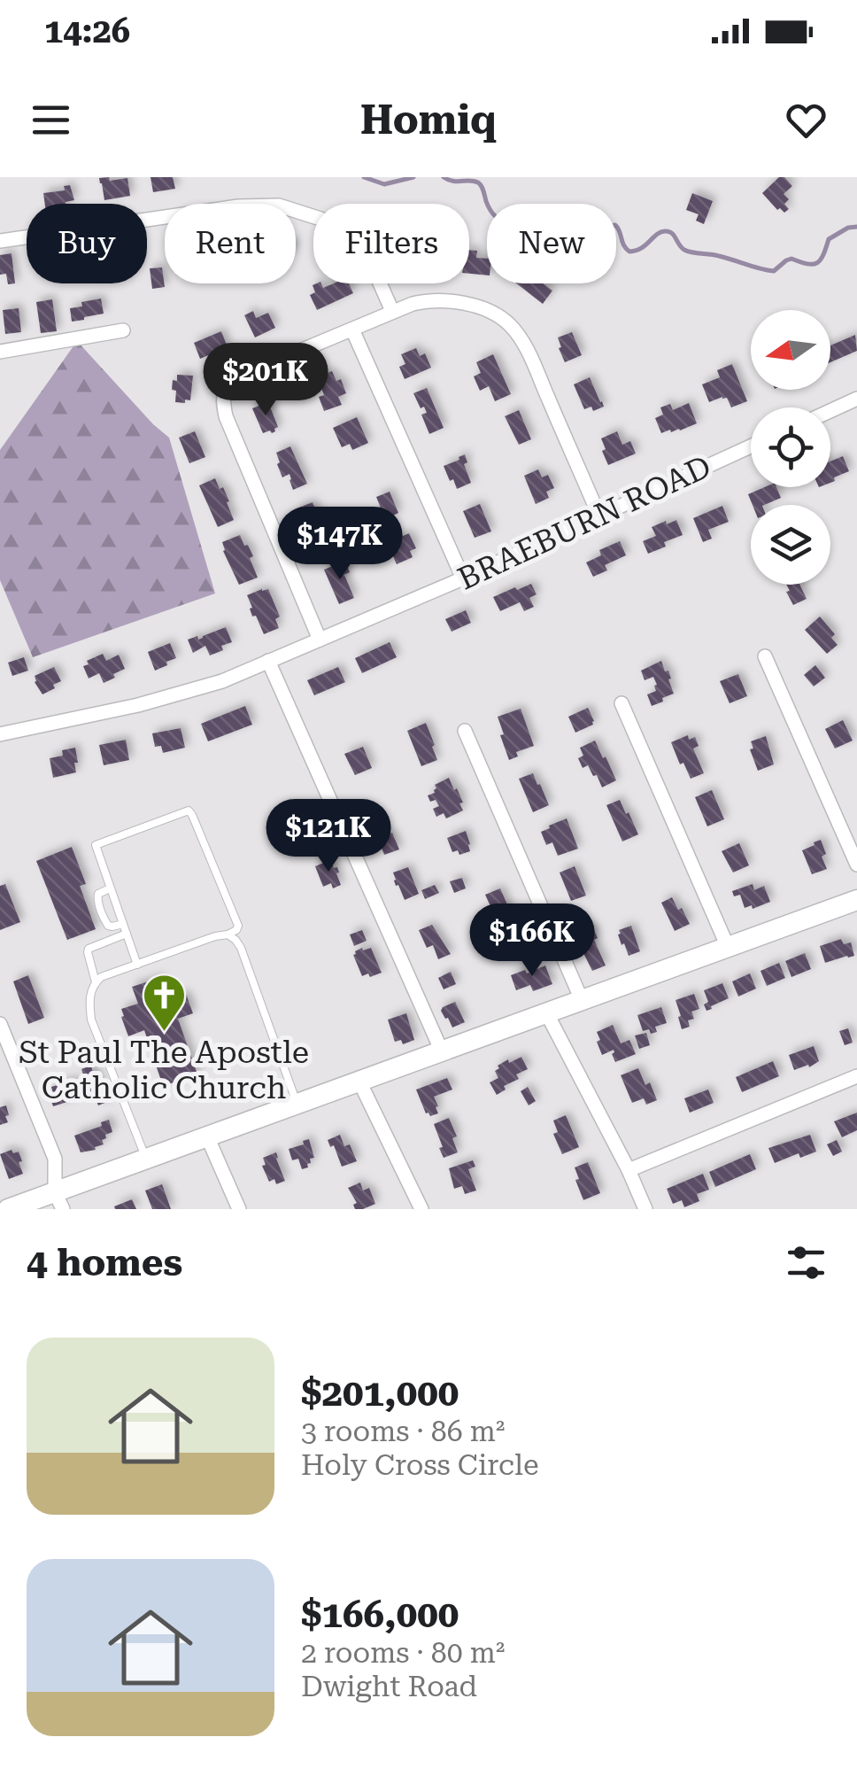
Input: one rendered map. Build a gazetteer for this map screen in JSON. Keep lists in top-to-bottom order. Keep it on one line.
{"streets":{"street":["BRAEBURN ROAD"]},"places":{"church":["St Paul The Apostle Catholic Church"]},"north":"left","page":{"status":"14:26","header":"Homiq","chip":["Buy","Rent","Filters","New"],"price":["$201K","$147K","$121K","$166K"],"heading":"4 homes","list":[{"name":"$201,000","note":"3 rooms · 86 m² · Holy Cross Circle"},{"name":"$166,000","note":"2 rooms · 80 m² · Dwight Road"}]}}
